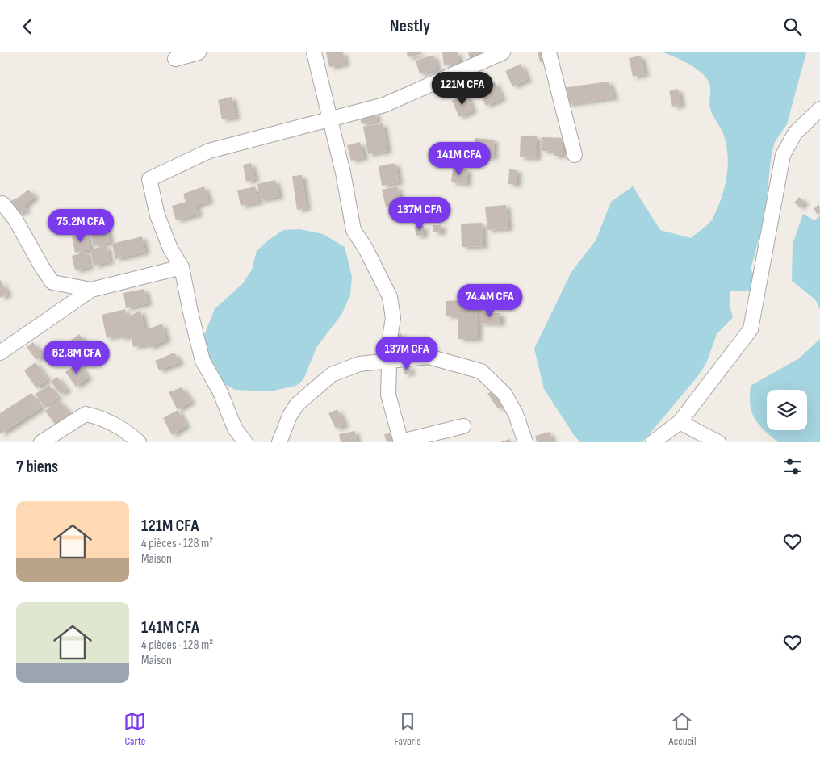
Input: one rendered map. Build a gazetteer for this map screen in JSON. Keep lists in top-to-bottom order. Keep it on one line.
{"page":{"header":"Nestly","price":["121M CFA","141M CFA","137M CFA","75.2M CFA","74.4M CFA","137M CFA","62.8M CFA"],"heading":"7 biens","list":[{"name":"121M CFA","note":"4 pièces · 128 m² · Maison"},{"name":"141M CFA","note":"4 pièces · 128 m² · Maison"}],"tabs":["Carte","Favoris","Accueil"]}}
